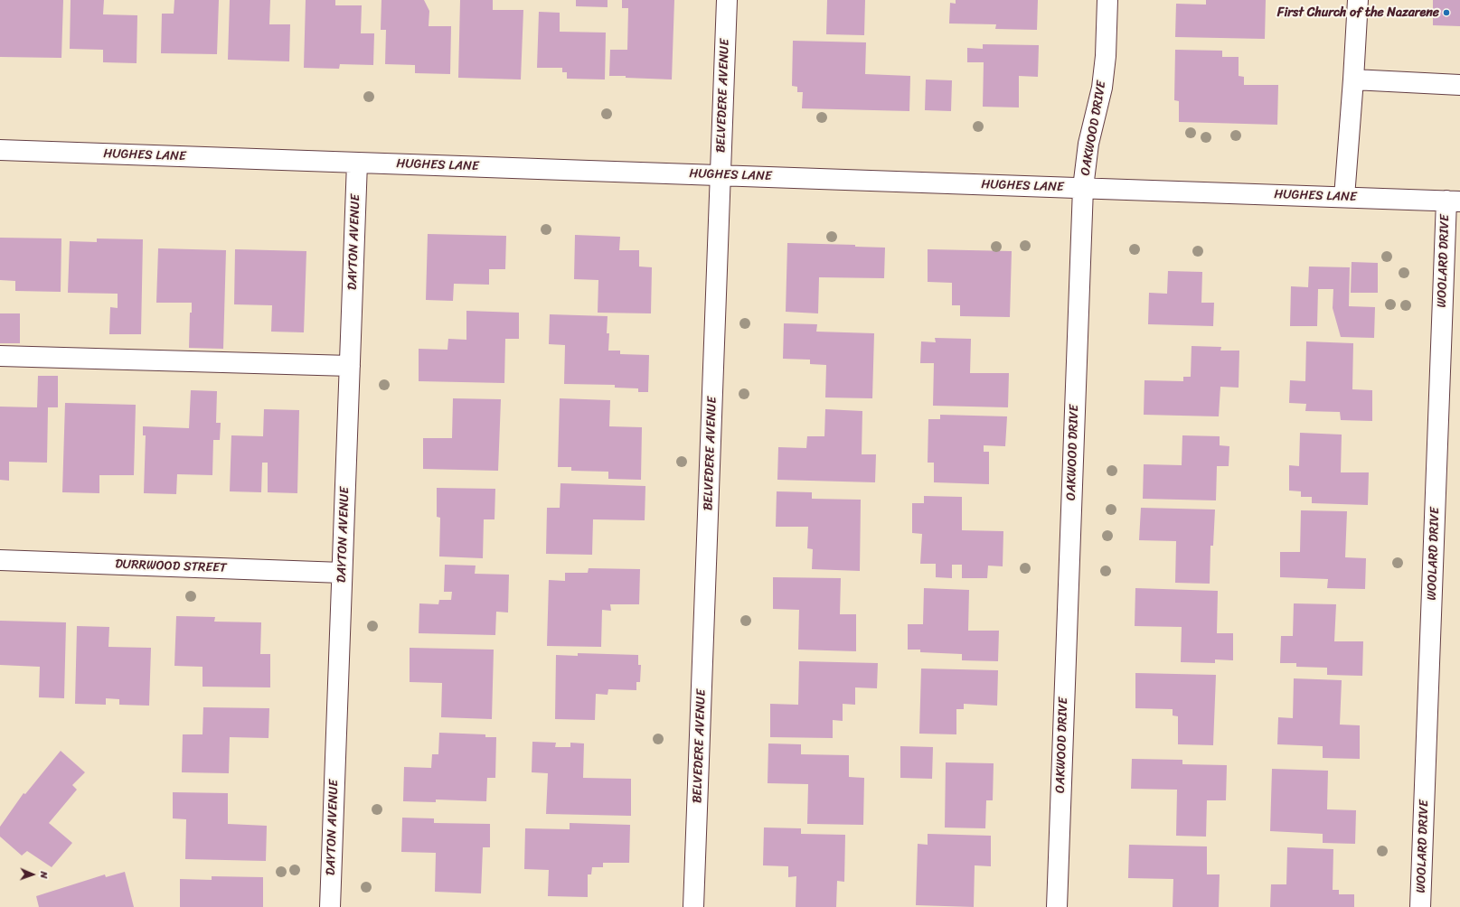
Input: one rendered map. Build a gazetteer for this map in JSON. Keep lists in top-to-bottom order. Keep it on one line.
{"streets":{"street":["BELVEDERE AVENUE","OAKWOOD DRIVE","HUGHES LANE","DAYTON AVENUE","WOOLARD DRIVE","DURRWOOD STREET"]},"crossings":[["BELVEDERE AVENUE","HUGHES LANE"],["OAKWOOD DRIVE","HUGHES LANE"],["HUGHES LANE","DAYTON AVENUE"],["HUGHES LANE","WOOLARD DRIVE"],["DAYTON AVENUE","DURRWOOD STREET"]],"places":["First Church of the Nazarene"],"north":"right"}
